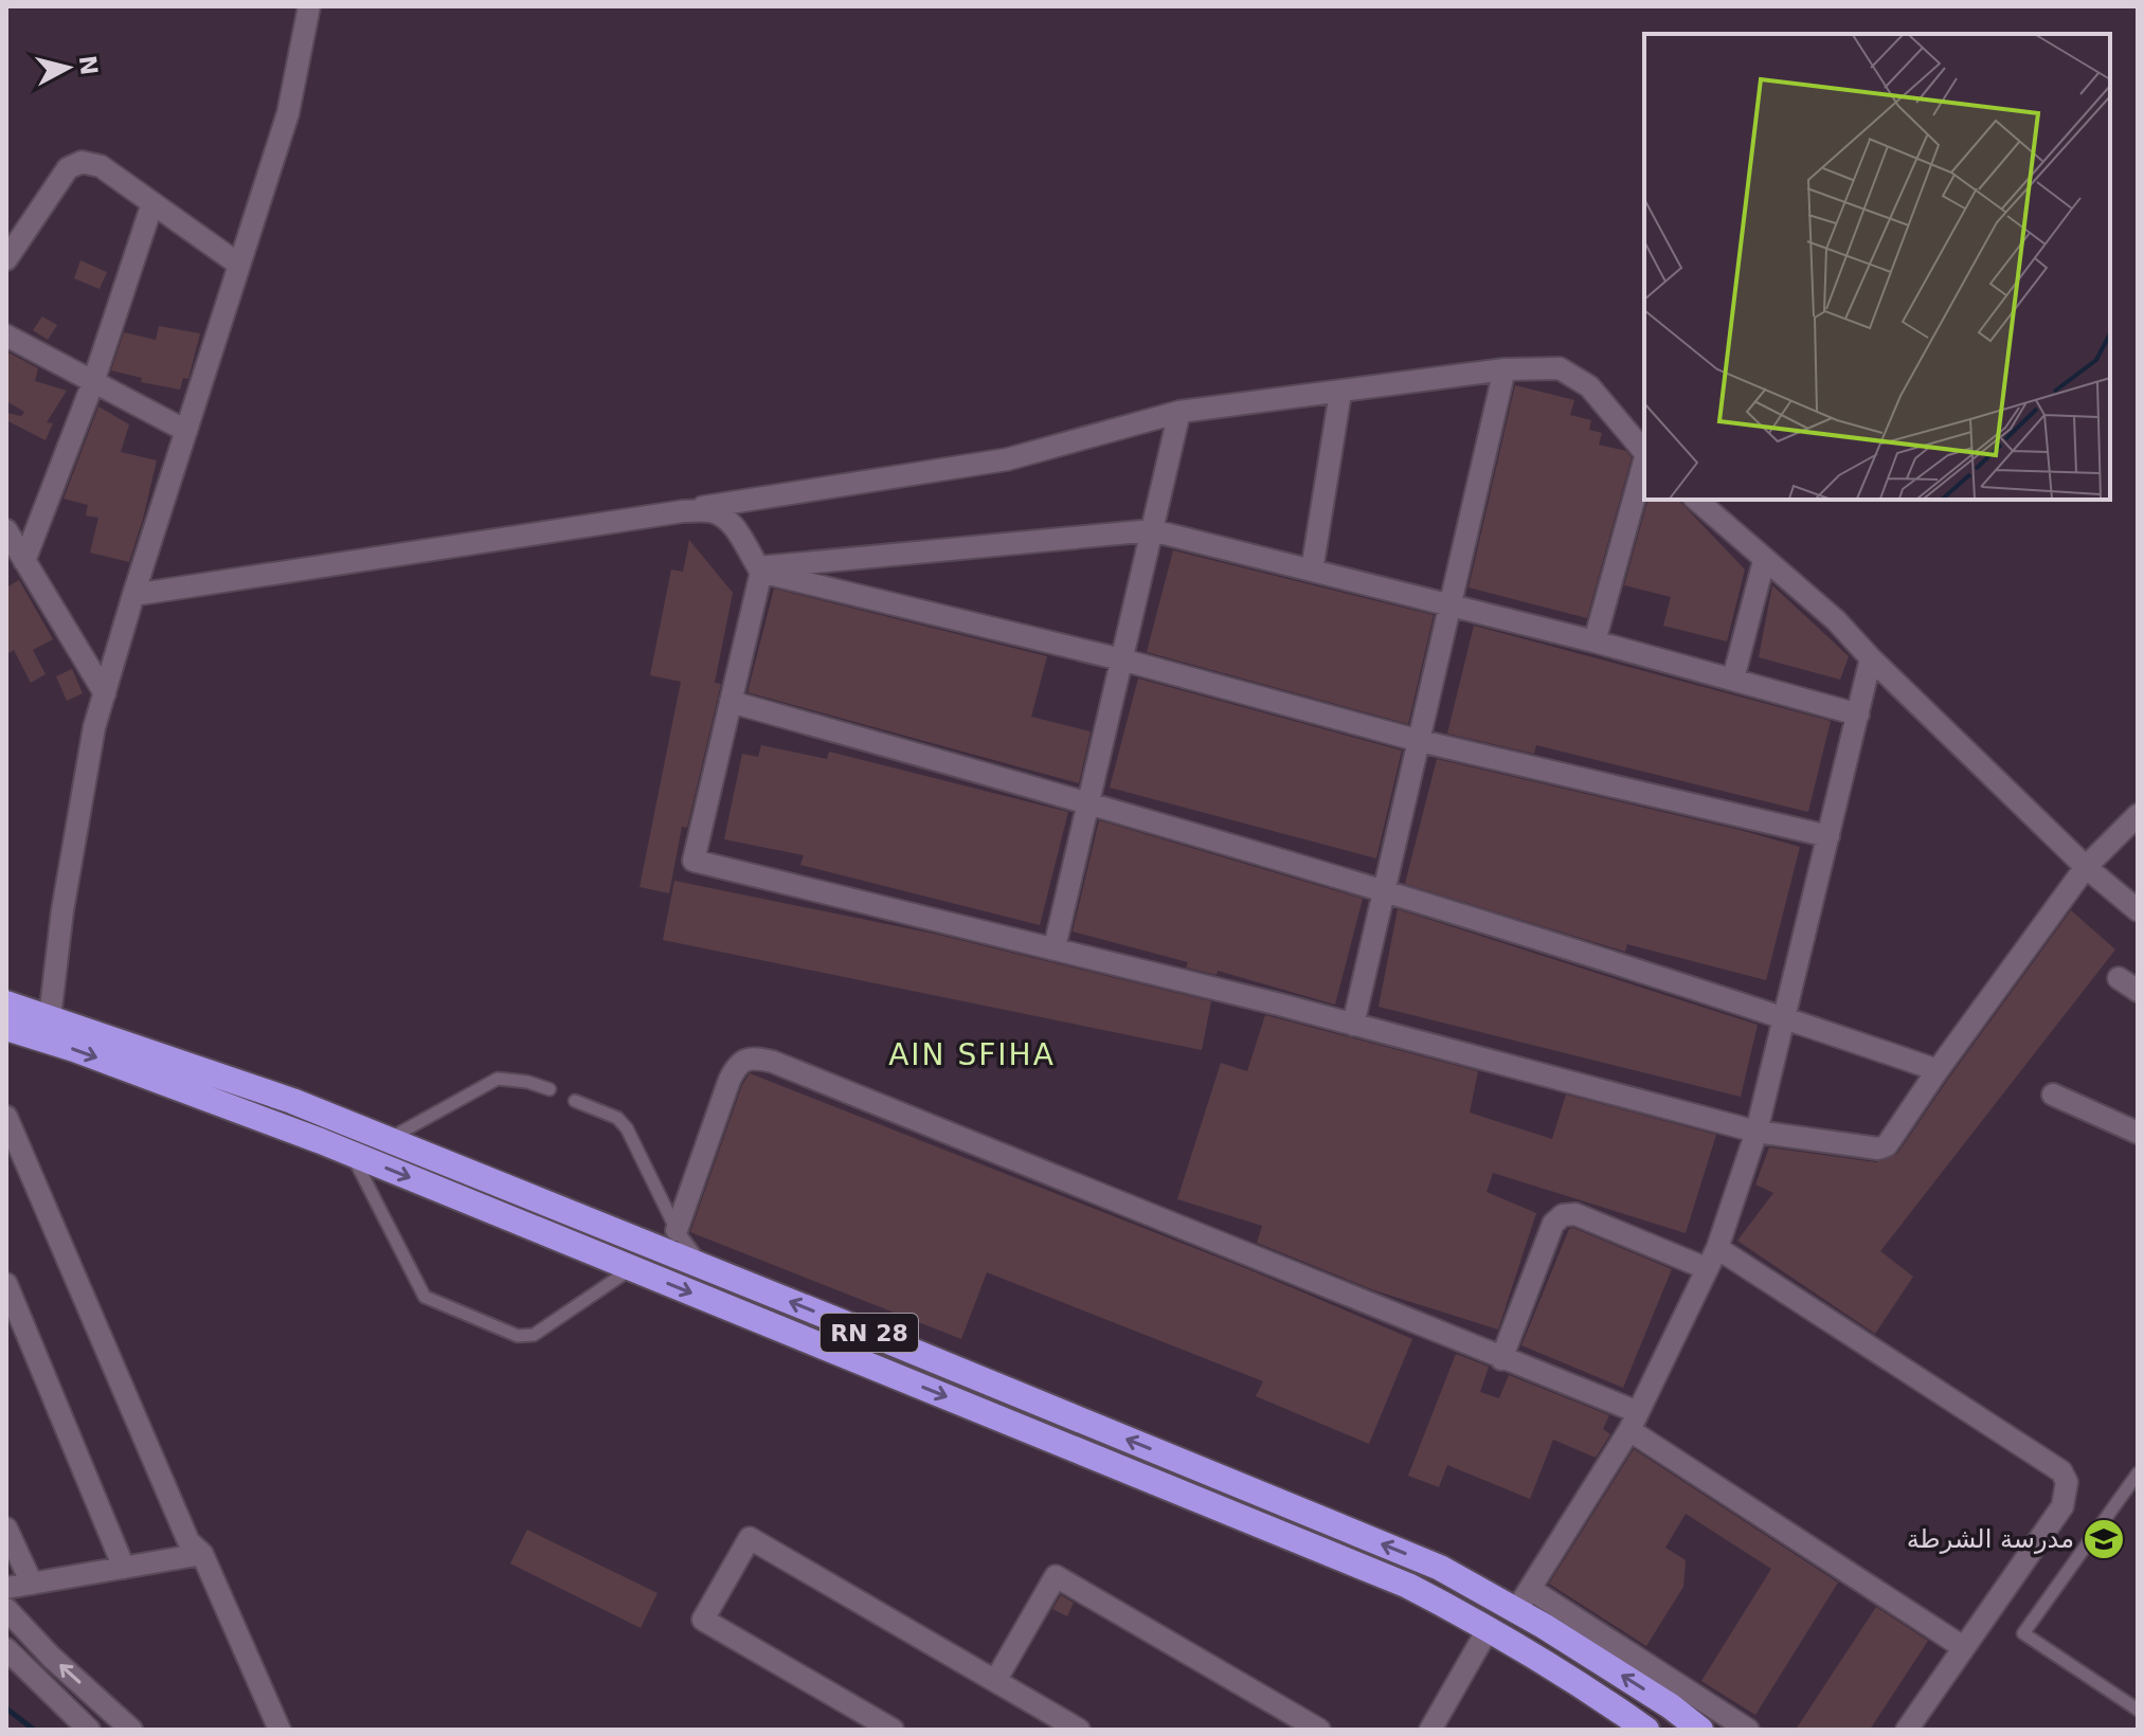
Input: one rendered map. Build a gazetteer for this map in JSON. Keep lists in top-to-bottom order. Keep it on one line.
{"streets":{"highway":["RN 28"]},"districts":["AIN SFIHA"],"places":{"school or university":["مدرسة الشرطة"]},"north":"right"}
